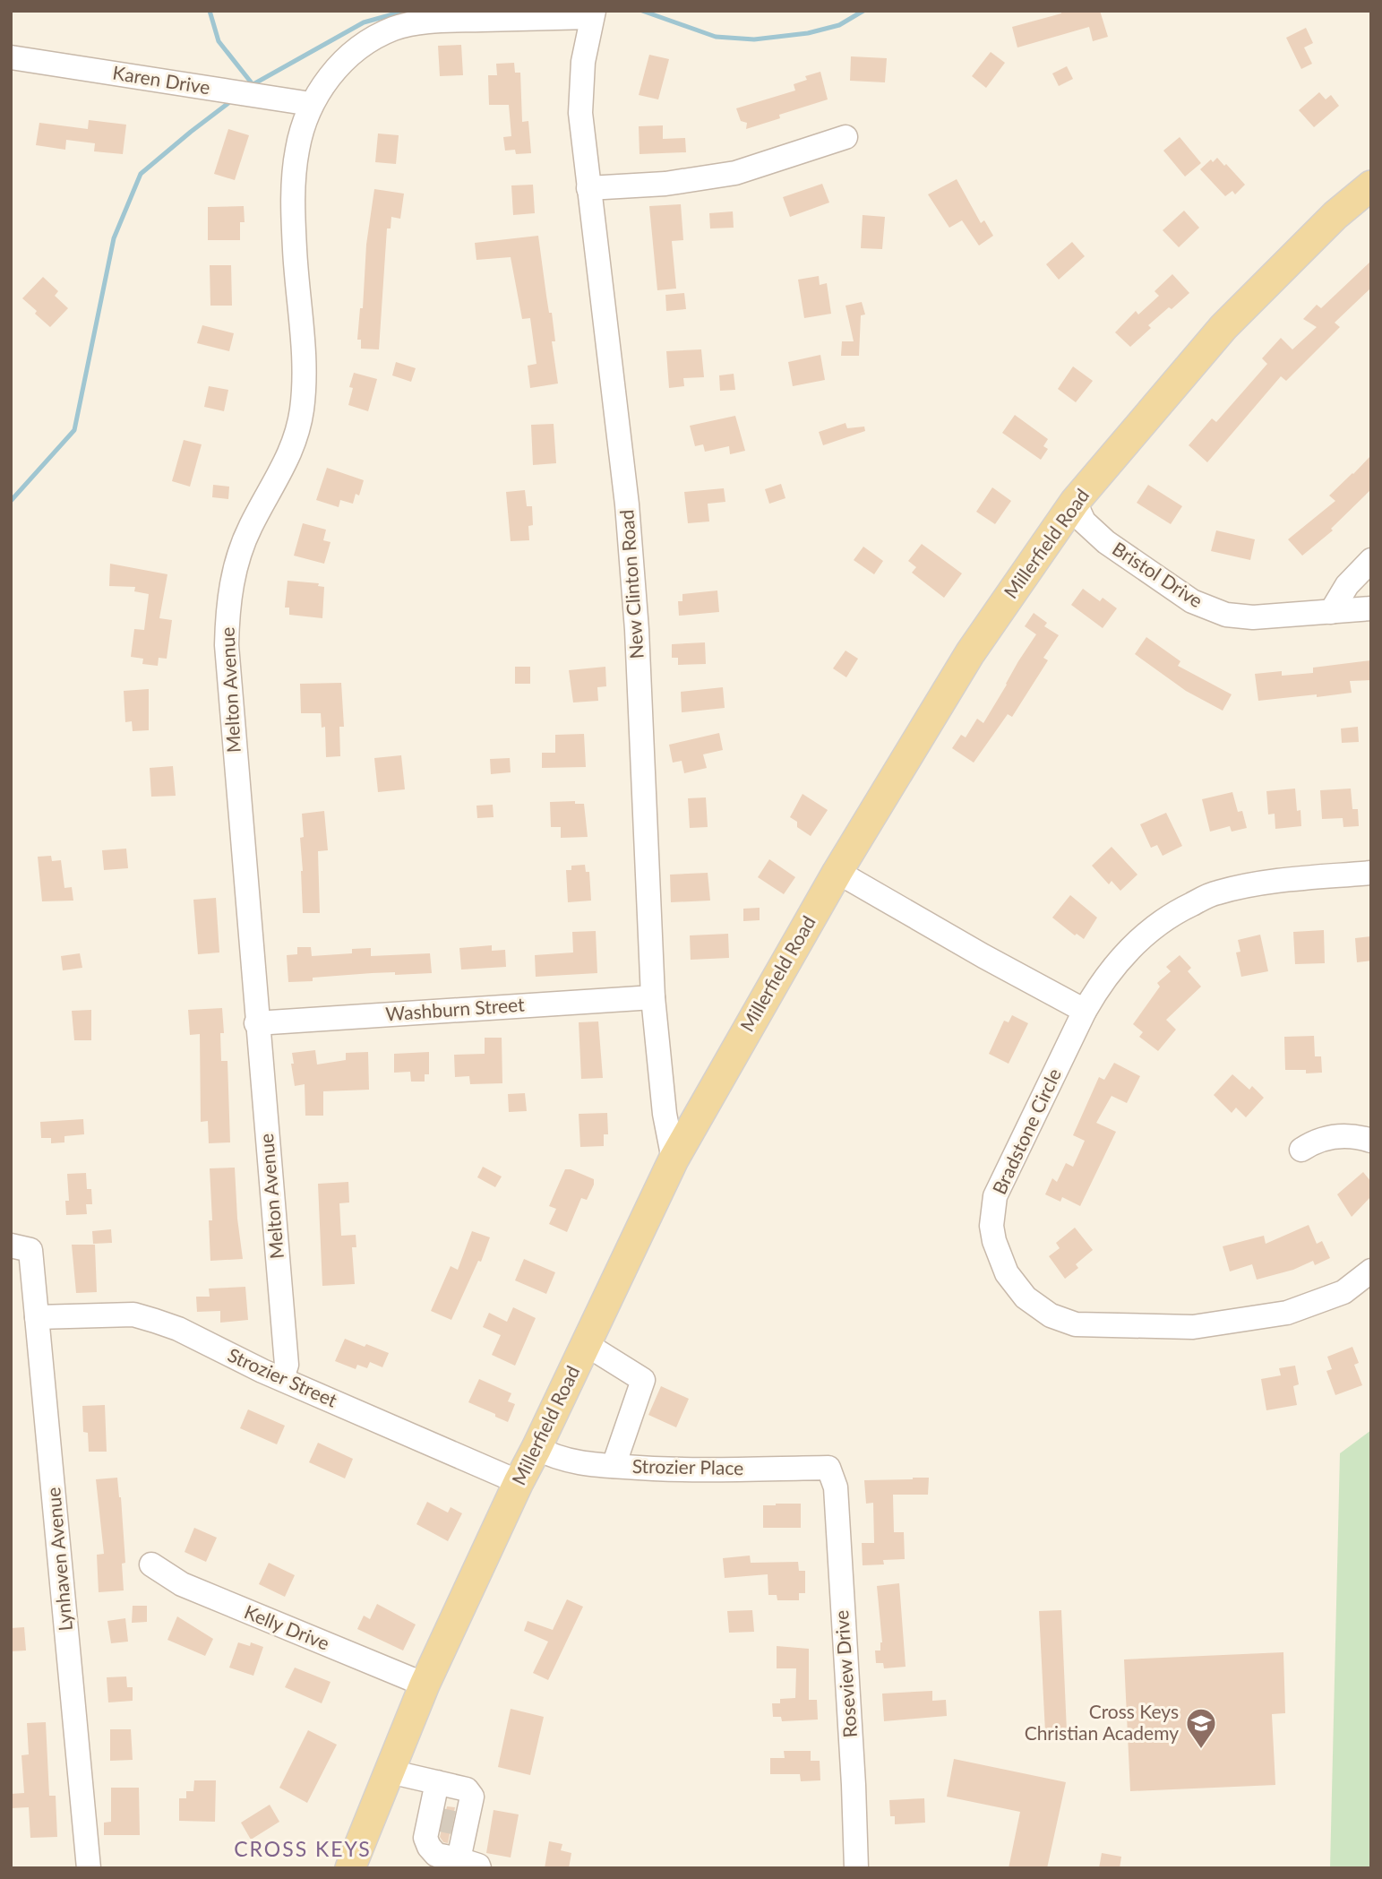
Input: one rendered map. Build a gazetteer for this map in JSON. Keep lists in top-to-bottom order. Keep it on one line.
{"streets":{"main road":["Millerfield Road"],"street":["Karen Drive","Bristol Drive","New Clinton Road","Melton Avenue","Washburn Street","Bradstone Circle","Strozier Street","Strozier Place","Lynhaven Avenue","Kelly Drive","Roseview Drive"]},"crossings":[["Karen Drive","Melton Avenue"],["Millerfield Road","Bristol Drive"],["Millerfield Road","New Clinton Road"],["Millerfield Road","Strozier Street"],["Millerfield Road","Strozier Place"],["Millerfield Road","Kelly Drive"],["New Clinton Road","Melton Avenue"],["New Clinton Road","Washburn Street"],["Melton Avenue","Washburn Street"],["Melton Avenue","Strozier Street"],["Strozier Street","Lynhaven Avenue"],["Strozier Place","Roseview Drive"]],"districts":["CROSS KEYS"],"places":{"school or university":["Cross Keys Christian Academy"]}}
